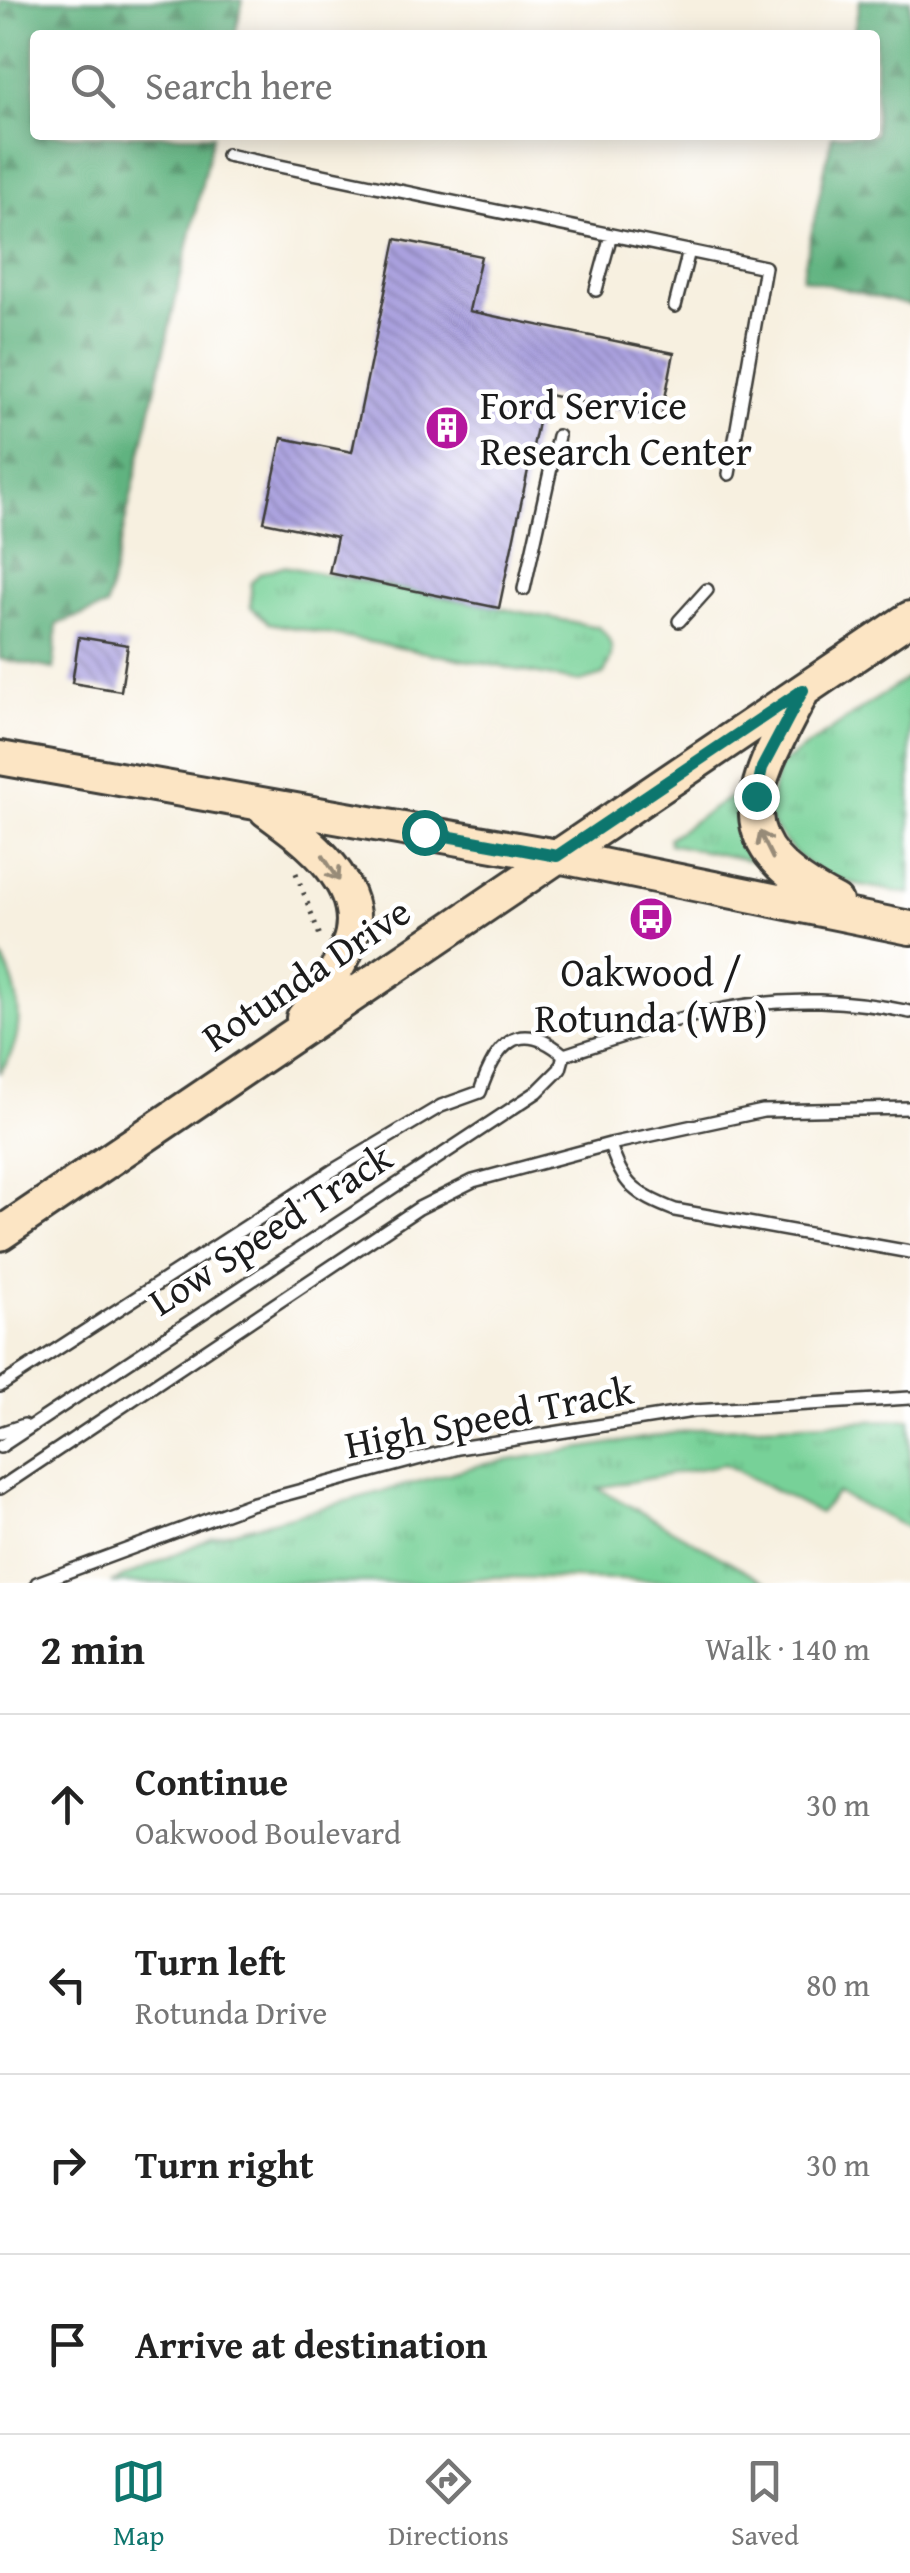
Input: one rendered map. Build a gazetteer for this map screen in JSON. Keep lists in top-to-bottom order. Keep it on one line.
{"streets":{"main road":["Rotunda Drive"],"lane":["Low Speed Track","High Speed Track"]},"places":{"building":["Ford Service Research Center"],"bus stop":["Oakwood / Rotunda (WB)"]},"page":{"search":"Search here","heading":["2 min","Walk · 140 m"],"list":[["Continue","Oakwood Boulevard","30 m"],["Turn left","Rotunda Drive","80 m"],["Turn right","30 m"],"Arrive at destination"],"nav":["Map","Directions","Saved"]}}
